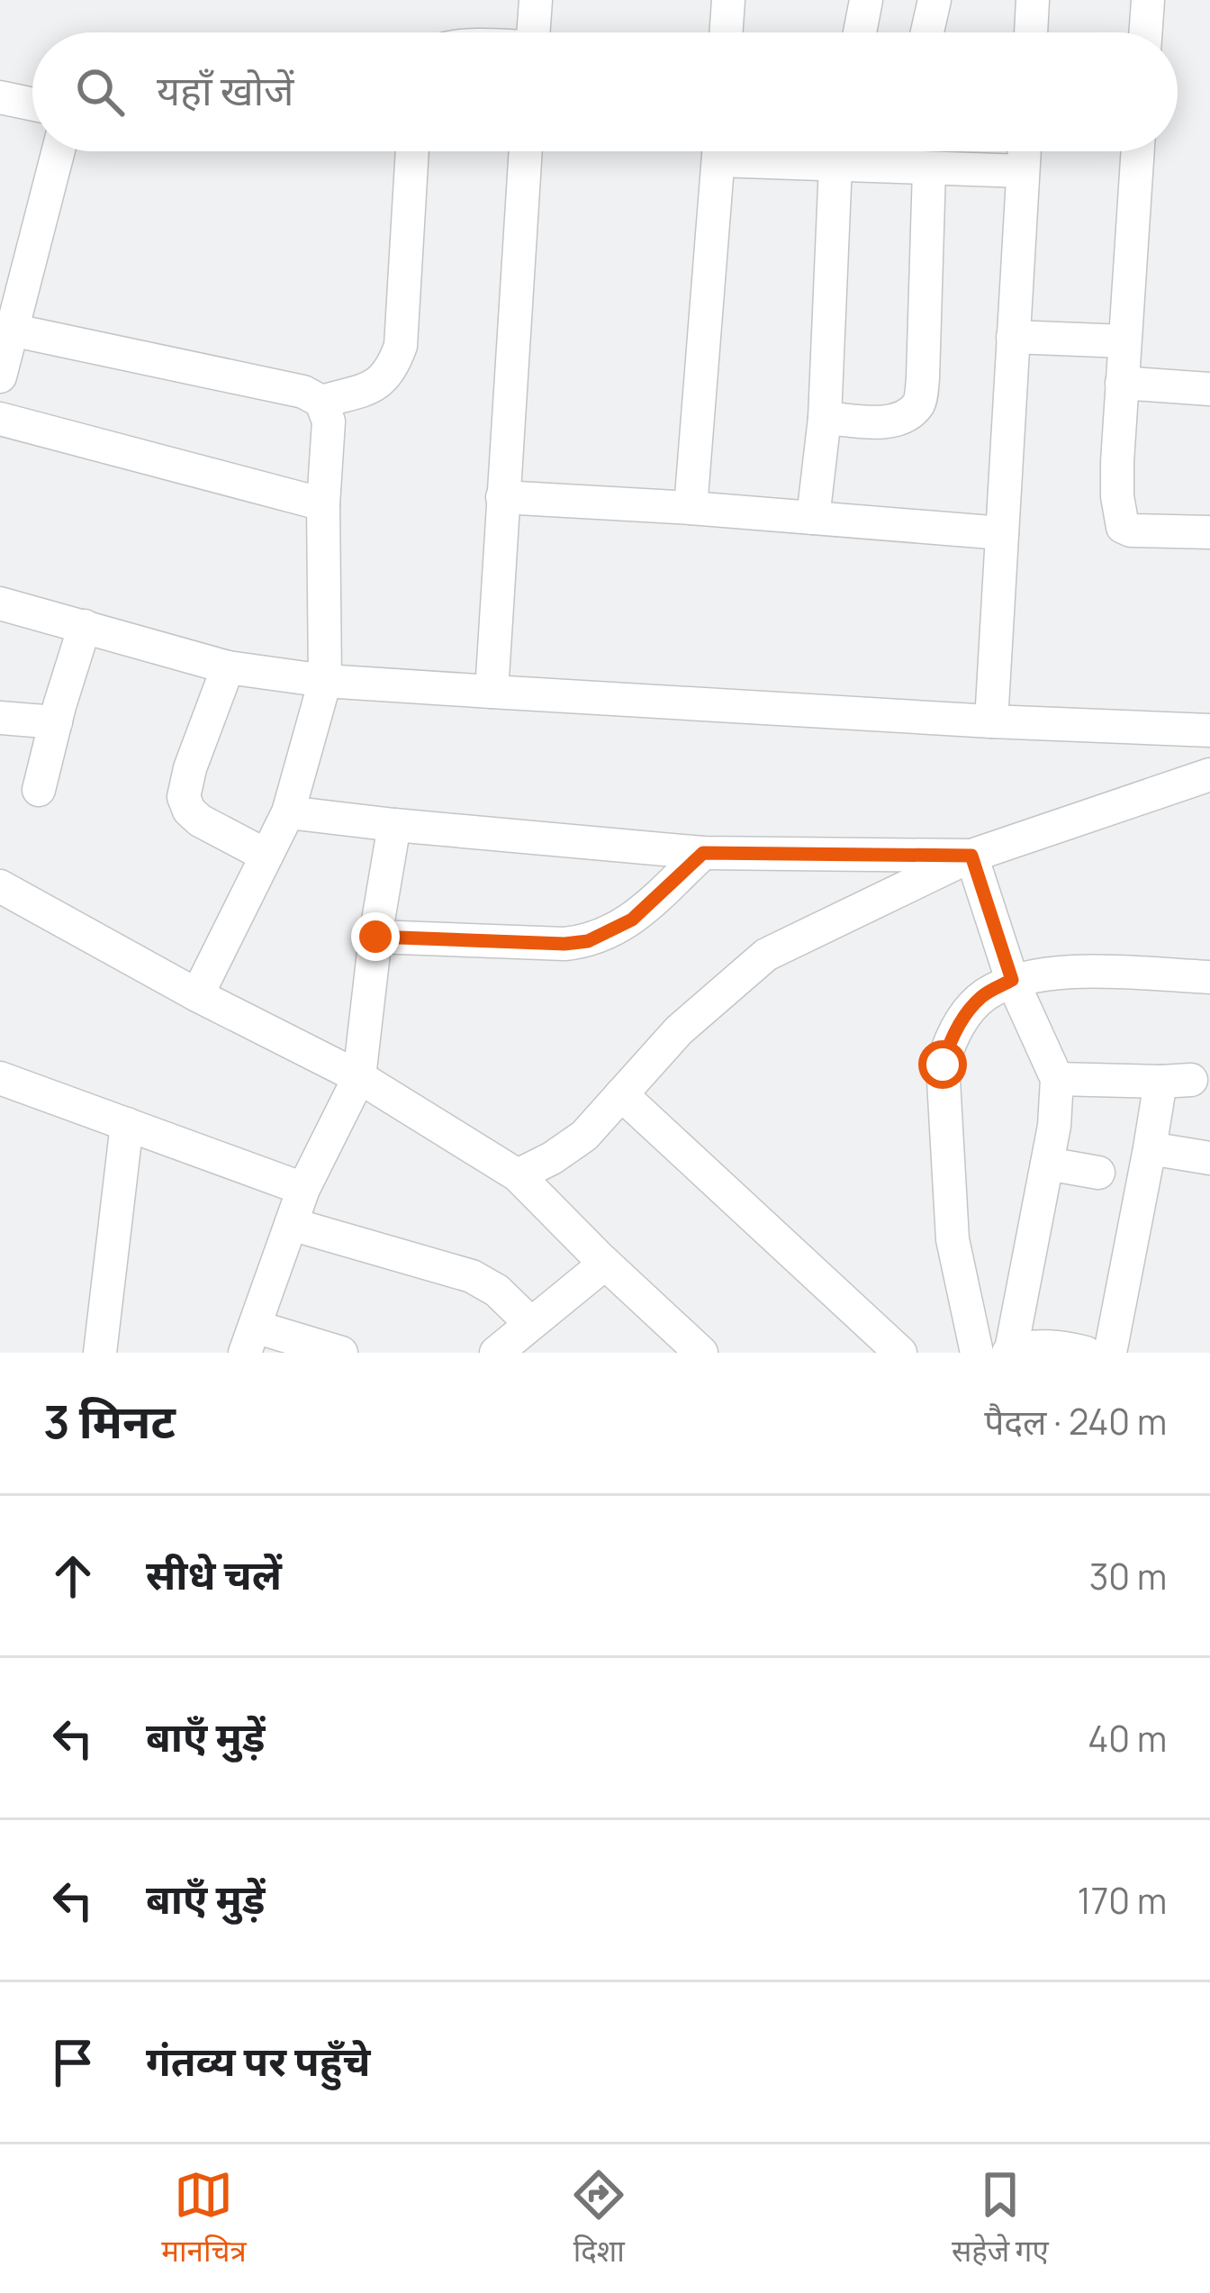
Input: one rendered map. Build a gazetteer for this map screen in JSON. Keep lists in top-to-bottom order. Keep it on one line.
{"page":{"search":"यहाँ खोजें","heading":["3 मिनट","पैदल · 240 m"],"list":[["सीधे चलें","30 m"],["बाएँ मुड़ें","40 m"],["बाएँ मुड़ें","170 m"],"गंतव्य पर पहुँचे"],"nav":["मानचित्र","दिशा","सहेजे गए"]}}
